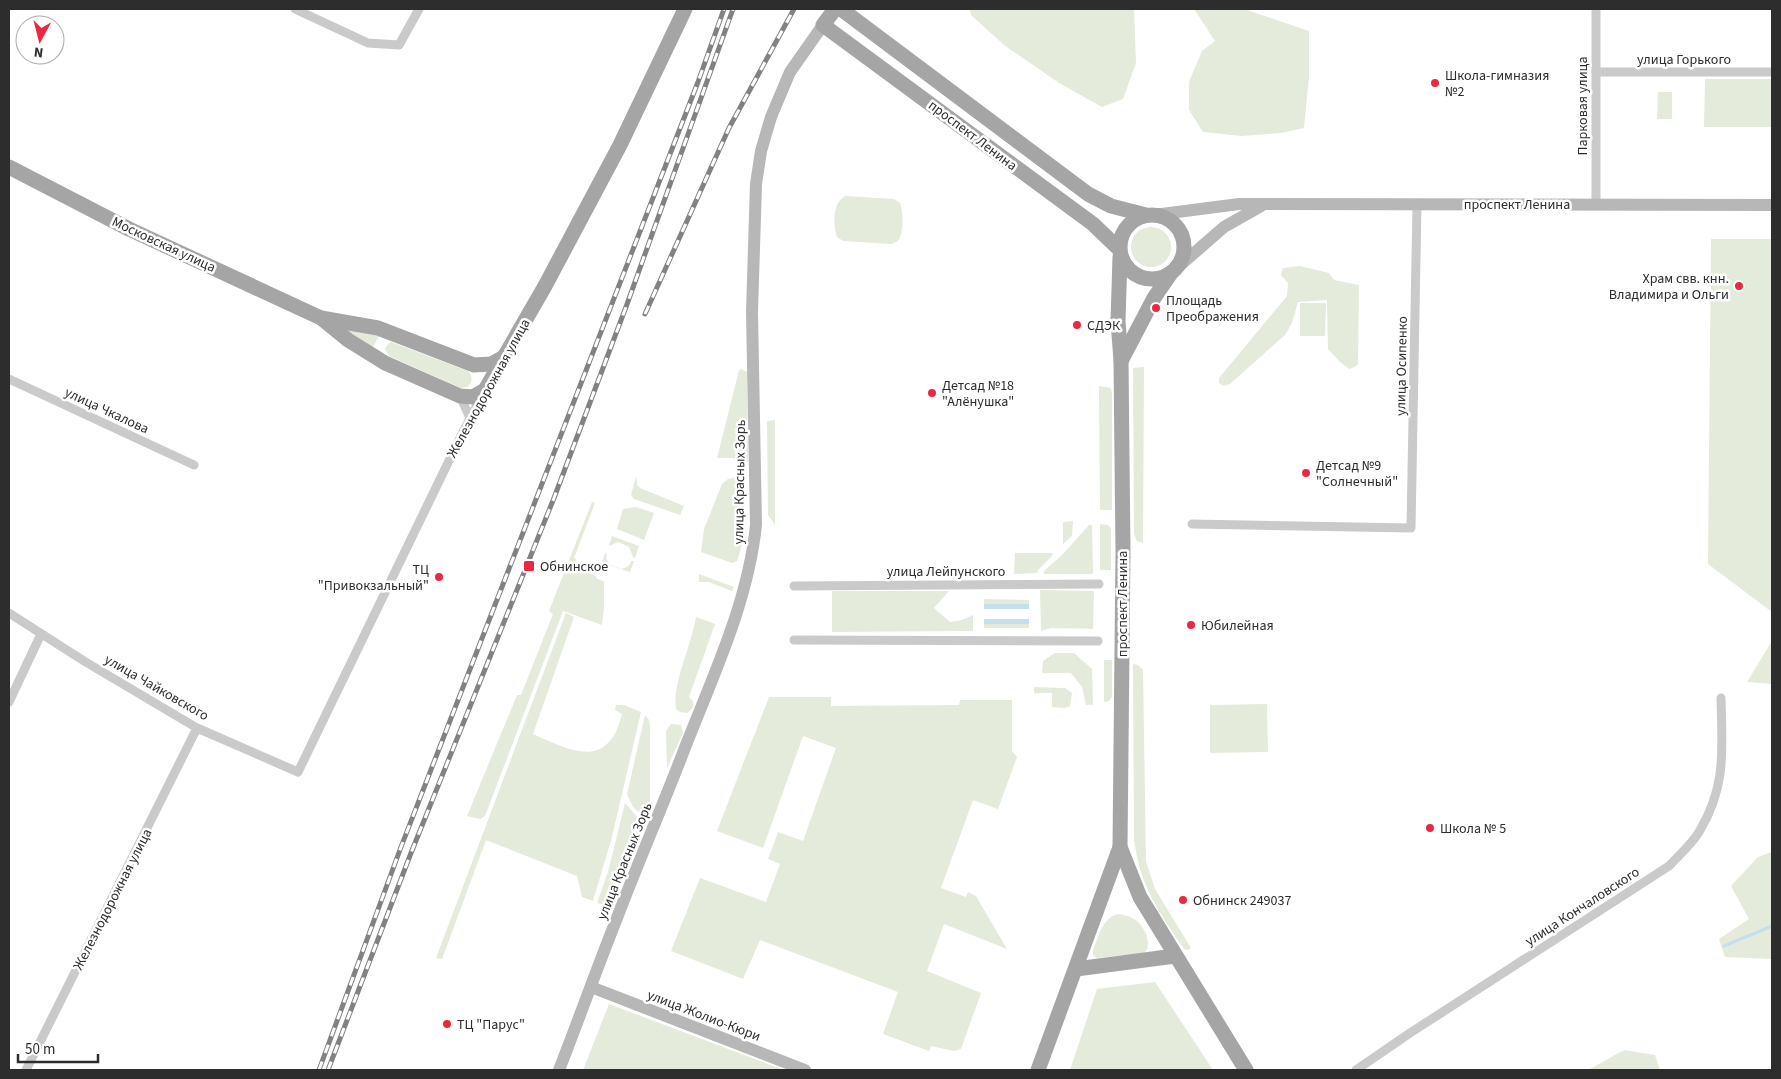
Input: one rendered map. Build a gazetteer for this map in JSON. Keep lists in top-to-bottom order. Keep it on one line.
{"streets":{"main road":["проспект Ленина","Московская улица","Железнодорожная улица"],"street":["улица Горького","Парковая улица","улица Осипенко","улица Чкалова","улица Красных Зорь","улица Лейпунского","улица Чайковского","улица Кончаловского","улица Жолио-Кюри"]},"crossings":[["улица Горького","Парковая улица"],["Парковая улица","проспект Ленина"],["проспект Ленина","улица Осипенко"],["проспект Ленина","улица Красных Зорь"],["Железнодорожная улица","улица Чайковского"],["улица Красных Зорь","улица Жолио-Кюри"]],"places":{"other":["Школа-гимназия №2","Храм свв. кнн. Владимира и Ольги","Площадь Преображения","СДЭК","Детсад №18 \"Алёнушка\"","Детсад №9 \"Солнечный\"","ТЦ \"Привокзальный\"","Юбилейная","Школа № 5","Обнинск 249037","ТЦ \"Парус\""],"transit":["Обнинское"]},"scale_bar":"50 m","north":"bottom"}
